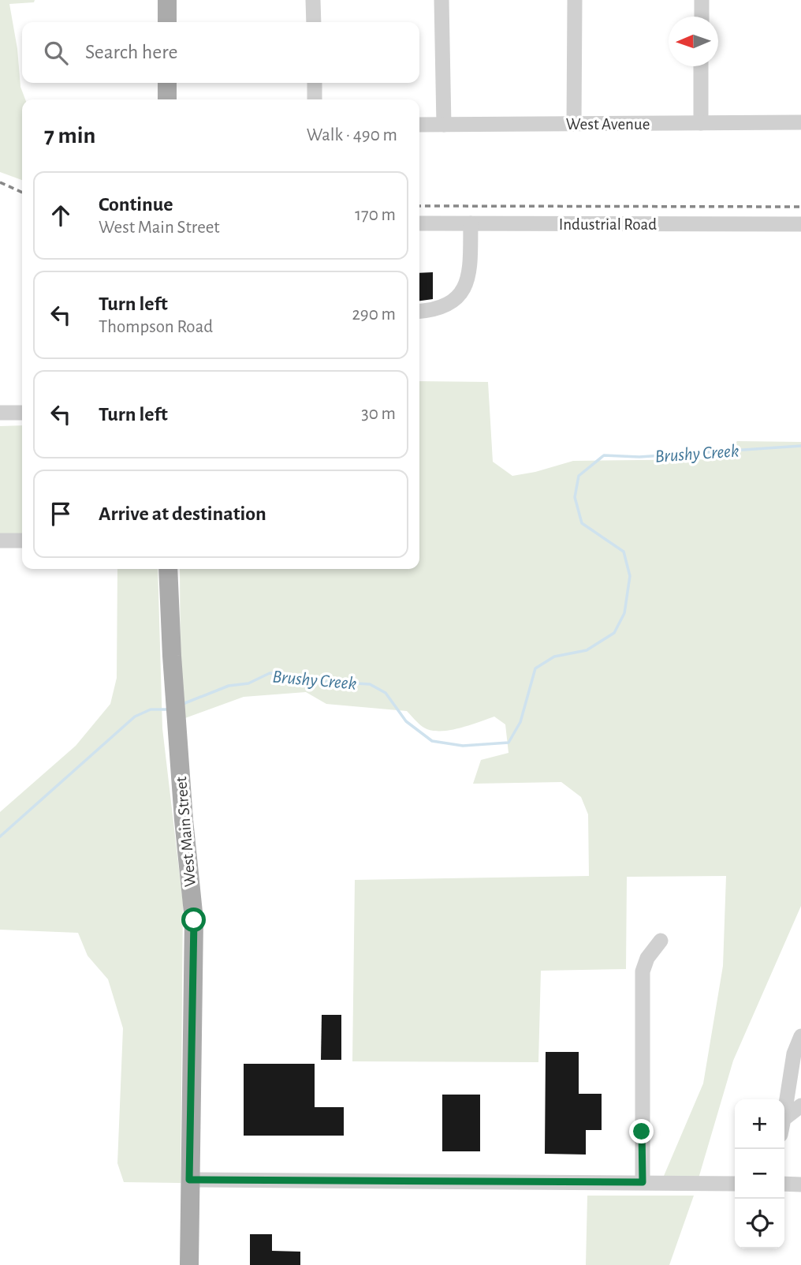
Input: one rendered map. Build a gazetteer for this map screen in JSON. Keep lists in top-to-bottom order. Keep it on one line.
{"streets":{"main road":["West Main Street"],"street":["West Avenue","Industrial Road"]},"water":["Brushy Creek"],"north":"left","page":{"search":"Search here","heading":["7 min","Walk · 490 m"],"list":[["Continue","West Main Street","170 m"],["Turn left","Thompson Road","290 m"],["Turn left","30 m"],"Arrive at destination"],"map_buttons":["+","−"]}}
